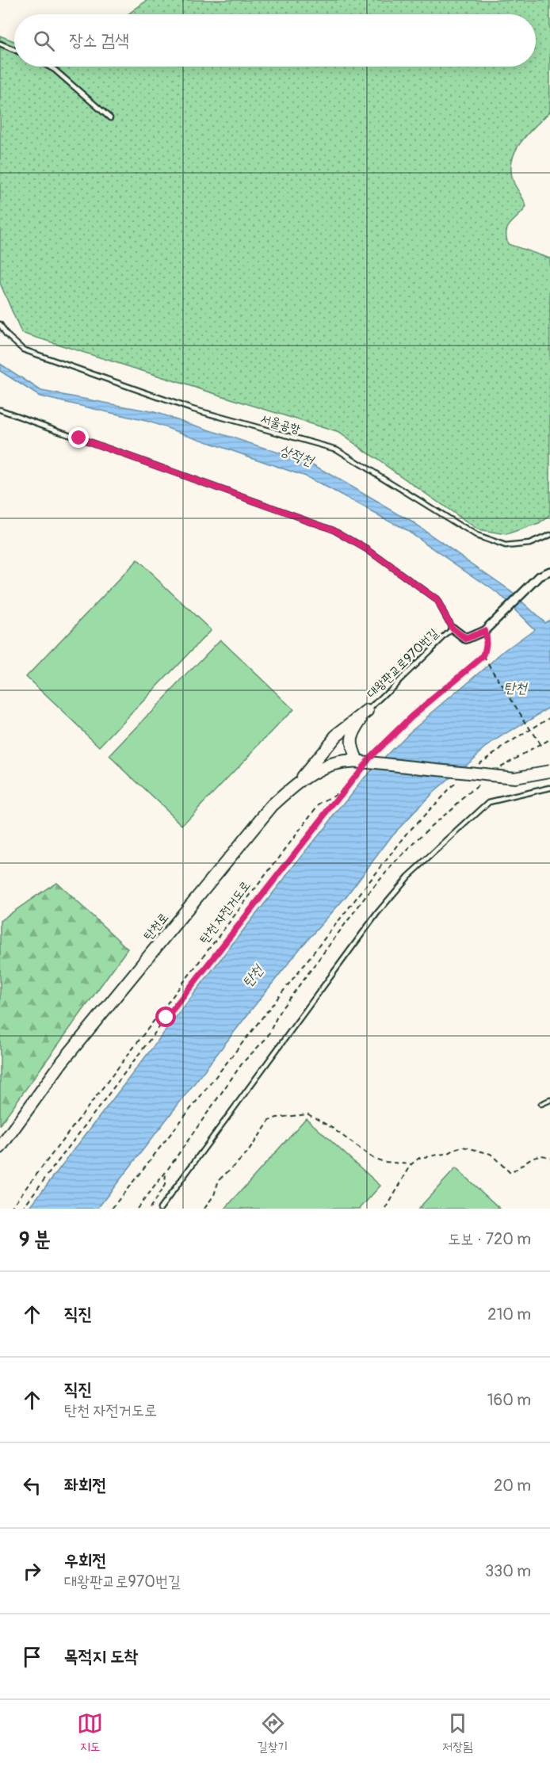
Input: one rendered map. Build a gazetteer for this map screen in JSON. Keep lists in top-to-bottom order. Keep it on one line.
{"streets":{"main road":["탄천로"],"lane":["서울공항","대왕판교로970번길"],"path":["탄천 자전거도로"]},"crossings":[["탄천 자전거도로","탄천로"]],"water":["상적천","탄천"],"page":{"search":"장소 검색","heading":["9 분","도보 · 720 m"],"list":[["직진","210 m"],["직진","탄천 자전거도로","160 m"],["좌회전","20 m"],["우회전","대왕판교로970번길","330 m"],"목적지 도착"],"nav":["지도","길찾기","저장됨"]}}
